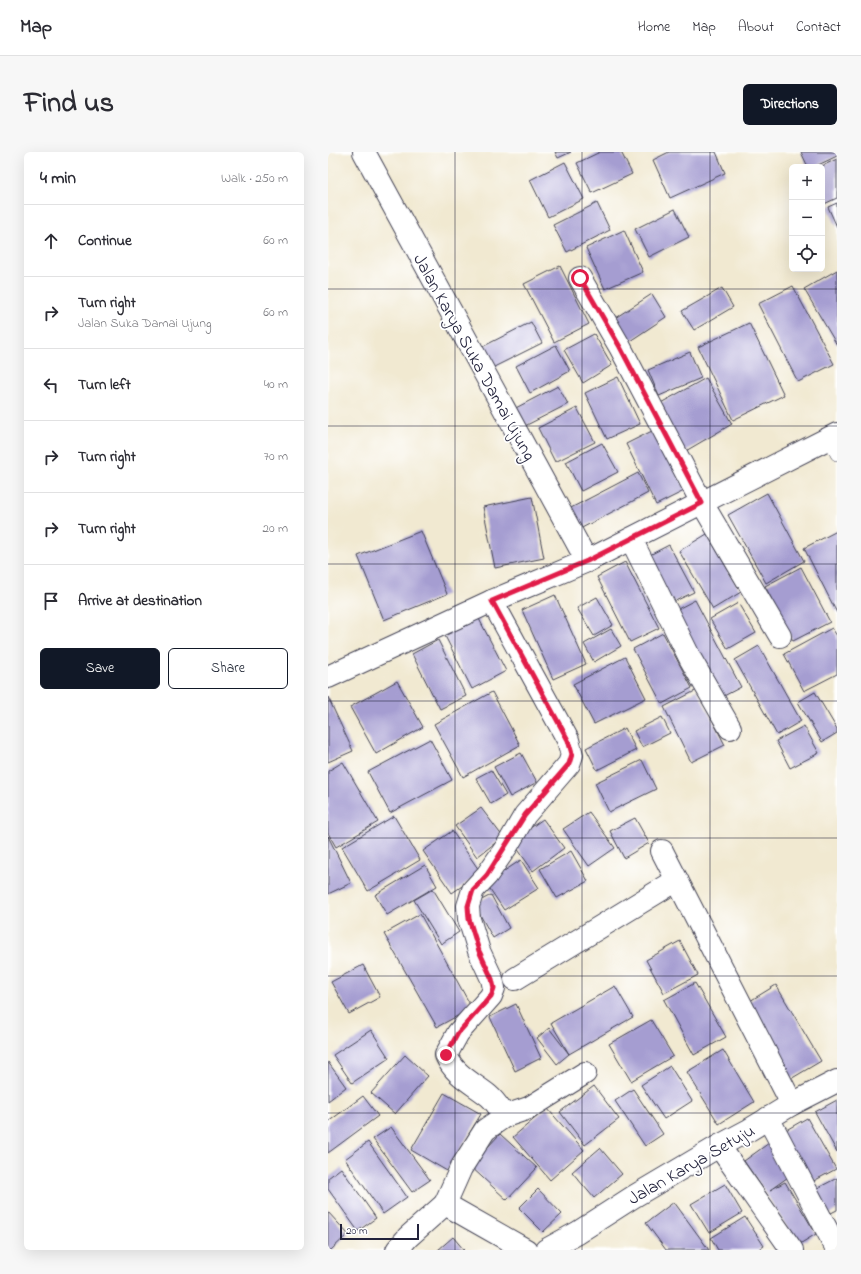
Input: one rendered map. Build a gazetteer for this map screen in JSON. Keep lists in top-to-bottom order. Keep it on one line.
{"streets":{"street":["Jalan Karya Suka Damai Ujung","Jalan Karya Setuju"]},"scale_bar":"20 m","page":{"header":"Map","nav":["Home","Map","About","Contact"],"title":"Find us","buttons":["Directions",["Save","Share"]],"heading":["4 min","Walk · 250 m"],"map_buttons":["+","−"],"list":[["Continue","60 m"],["Turn right","Jalan Suka Damai Ujung","60 m"],["Turn left","40 m"],["Turn right","70 m"],["Turn right","20 m"],"Arrive at destination"],"scale":"20 m"}}
